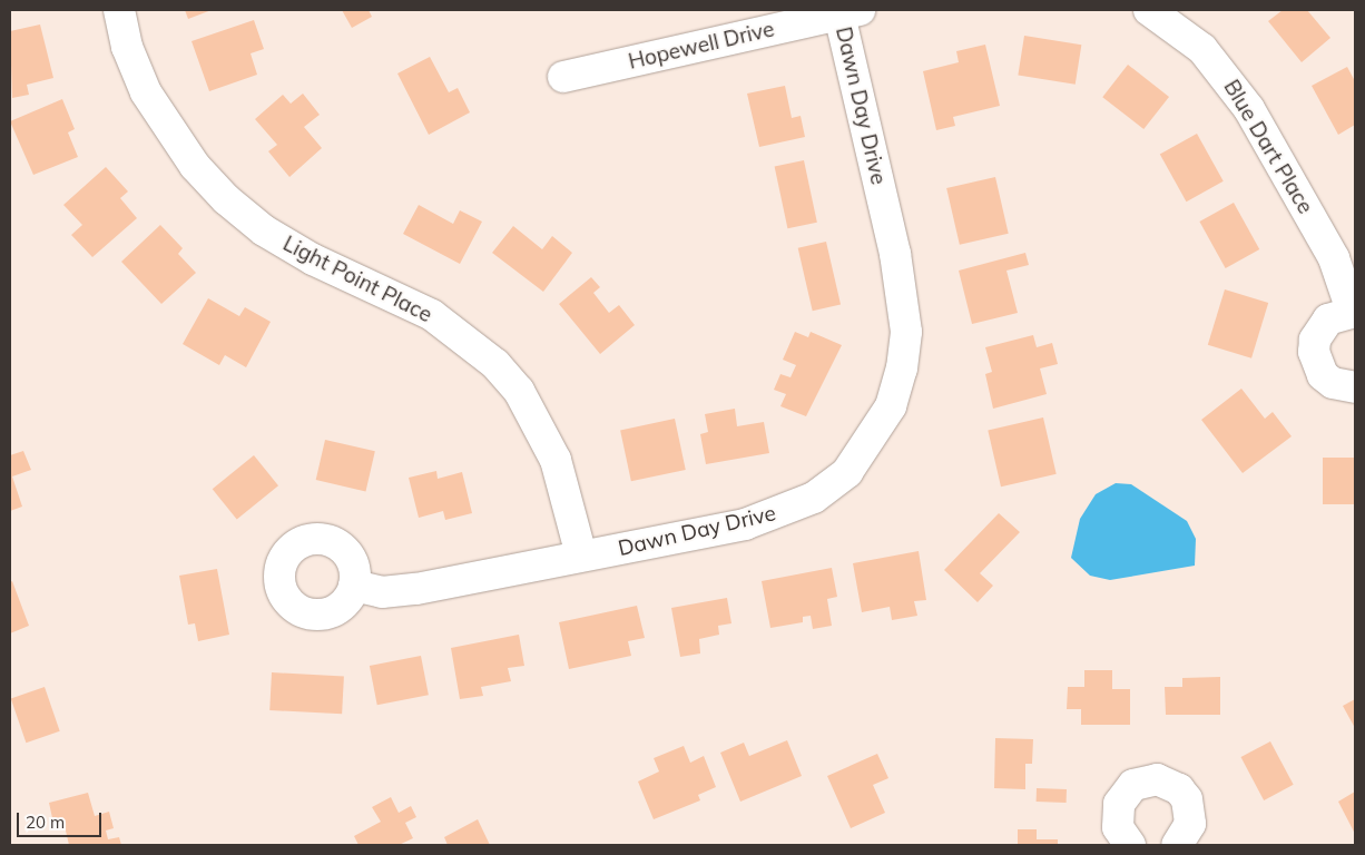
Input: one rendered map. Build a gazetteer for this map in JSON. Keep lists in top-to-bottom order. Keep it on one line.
{"streets":{"street":["Hopewell Drive","Dawn Day Drive","Blue Dart Place","Light Point Place"]},"crossings":[["Hopewell Drive","Dawn Day Drive"],["Dawn Day Drive","Light Point Place"]],"scale_bar":"20 m"}
